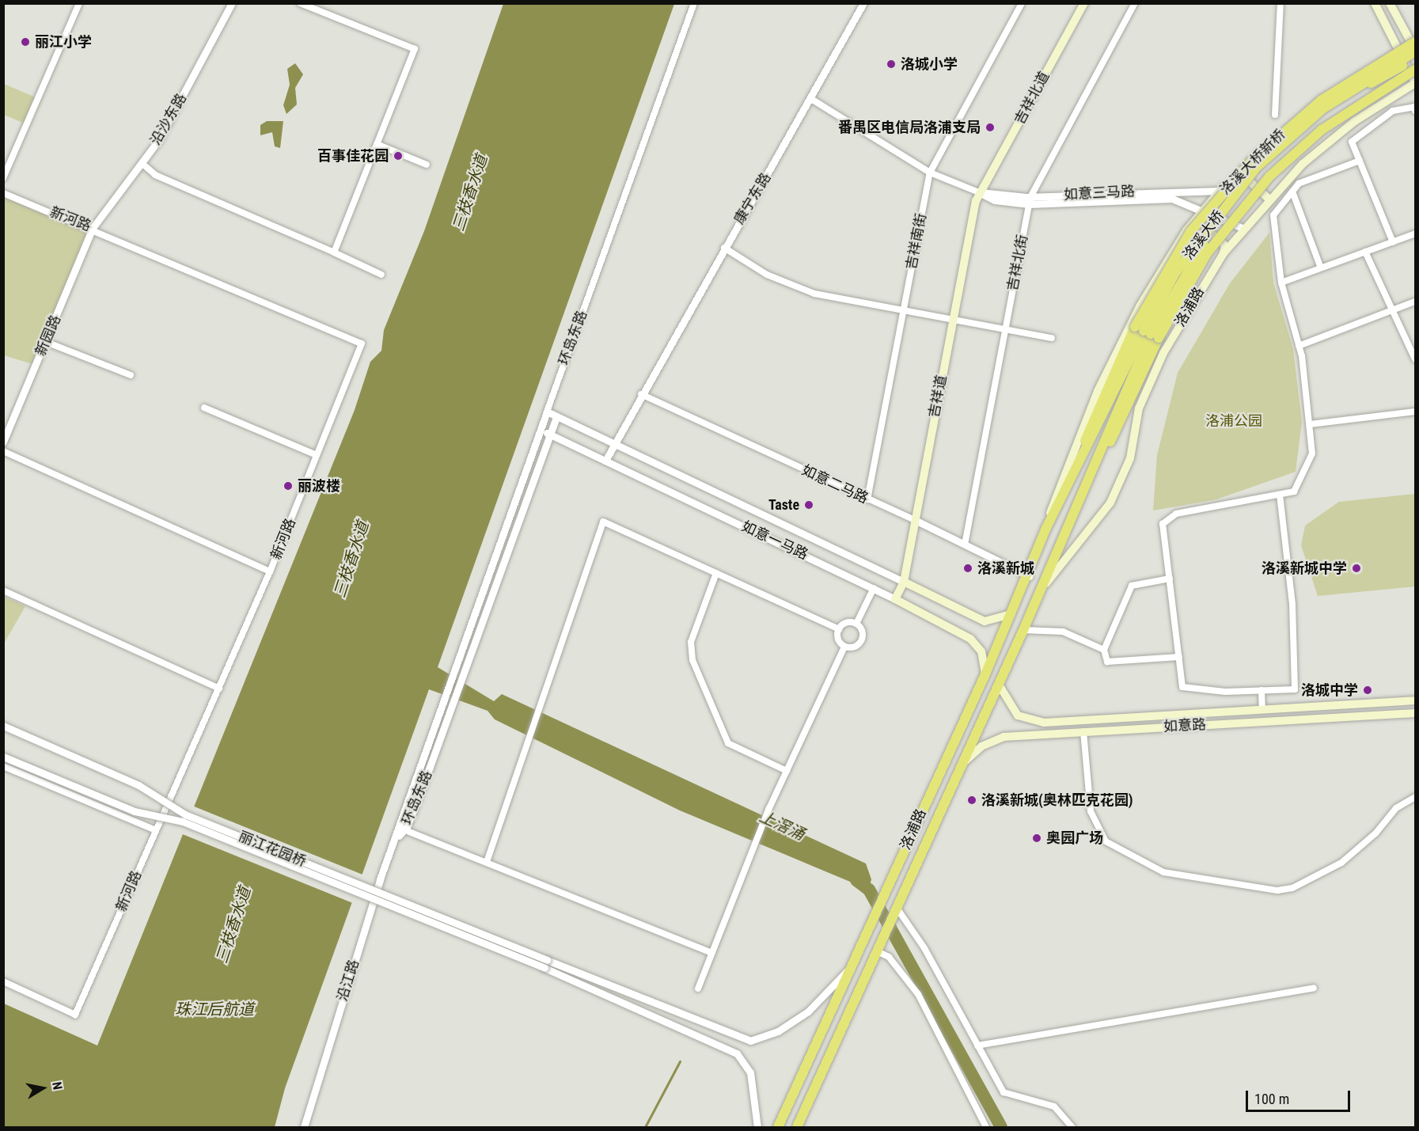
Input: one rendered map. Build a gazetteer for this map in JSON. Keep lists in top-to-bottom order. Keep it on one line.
{"streets":{"highway":["洛溪大桥新桥","洛溪大桥","洛浦路"],"main road":["吉祥北道","吉祥道","如意一马路","如意路"],"street":["沿沙东路","如意三马路","康宁东路","新河路","吉祥南街","吉祥北街","新园路","环岛东路","如意二马路","丽江花园桥","沿江路"]},"crossings":[["吉祥北道","如意三马路"],["吉祥北道","吉祥道"],["沿沙东路","新河路"],["沿沙东路","新园路"],["洛溪大桥新桥","洛溪大桥"],["洛溪大桥新桥","洛浦路"],["如意三马路","康宁东路"],["如意三马路","吉祥南街"],["如意三马路","吉祥北街"],["如意三马路","洛浦路"],["如意三马路","吉祥道"],["康宁东路","如意二马路"],["康宁东路","如意一马路"],["新河路","新园路"],["吉祥南街","如意二马路"],["吉祥北街","如意二马路"],["洛浦路","如意二马路"],["洛浦路","如意一马路"],["洛浦路","如意路"],["洛浦路","丽江花园桥"],["环岛东路","如意一马路"],["环岛东路","沿江路"],["吉祥道","如意二马路"],["吉祥道","如意一马路"]],"water":["三枝香水道","上滘涌","珠江后航道"],"parks":["洛浦公园"],"places":["丽江小学","洛城小学","番禺区电信局洛浦支局","百事佳花园","丽波楼","Taste","洛溪新城","洛溪新城中学","洛城中学","洛溪新城(奥林匹克花园)","奥园广场"],"scale_bar":"100 m","north":"right"}
